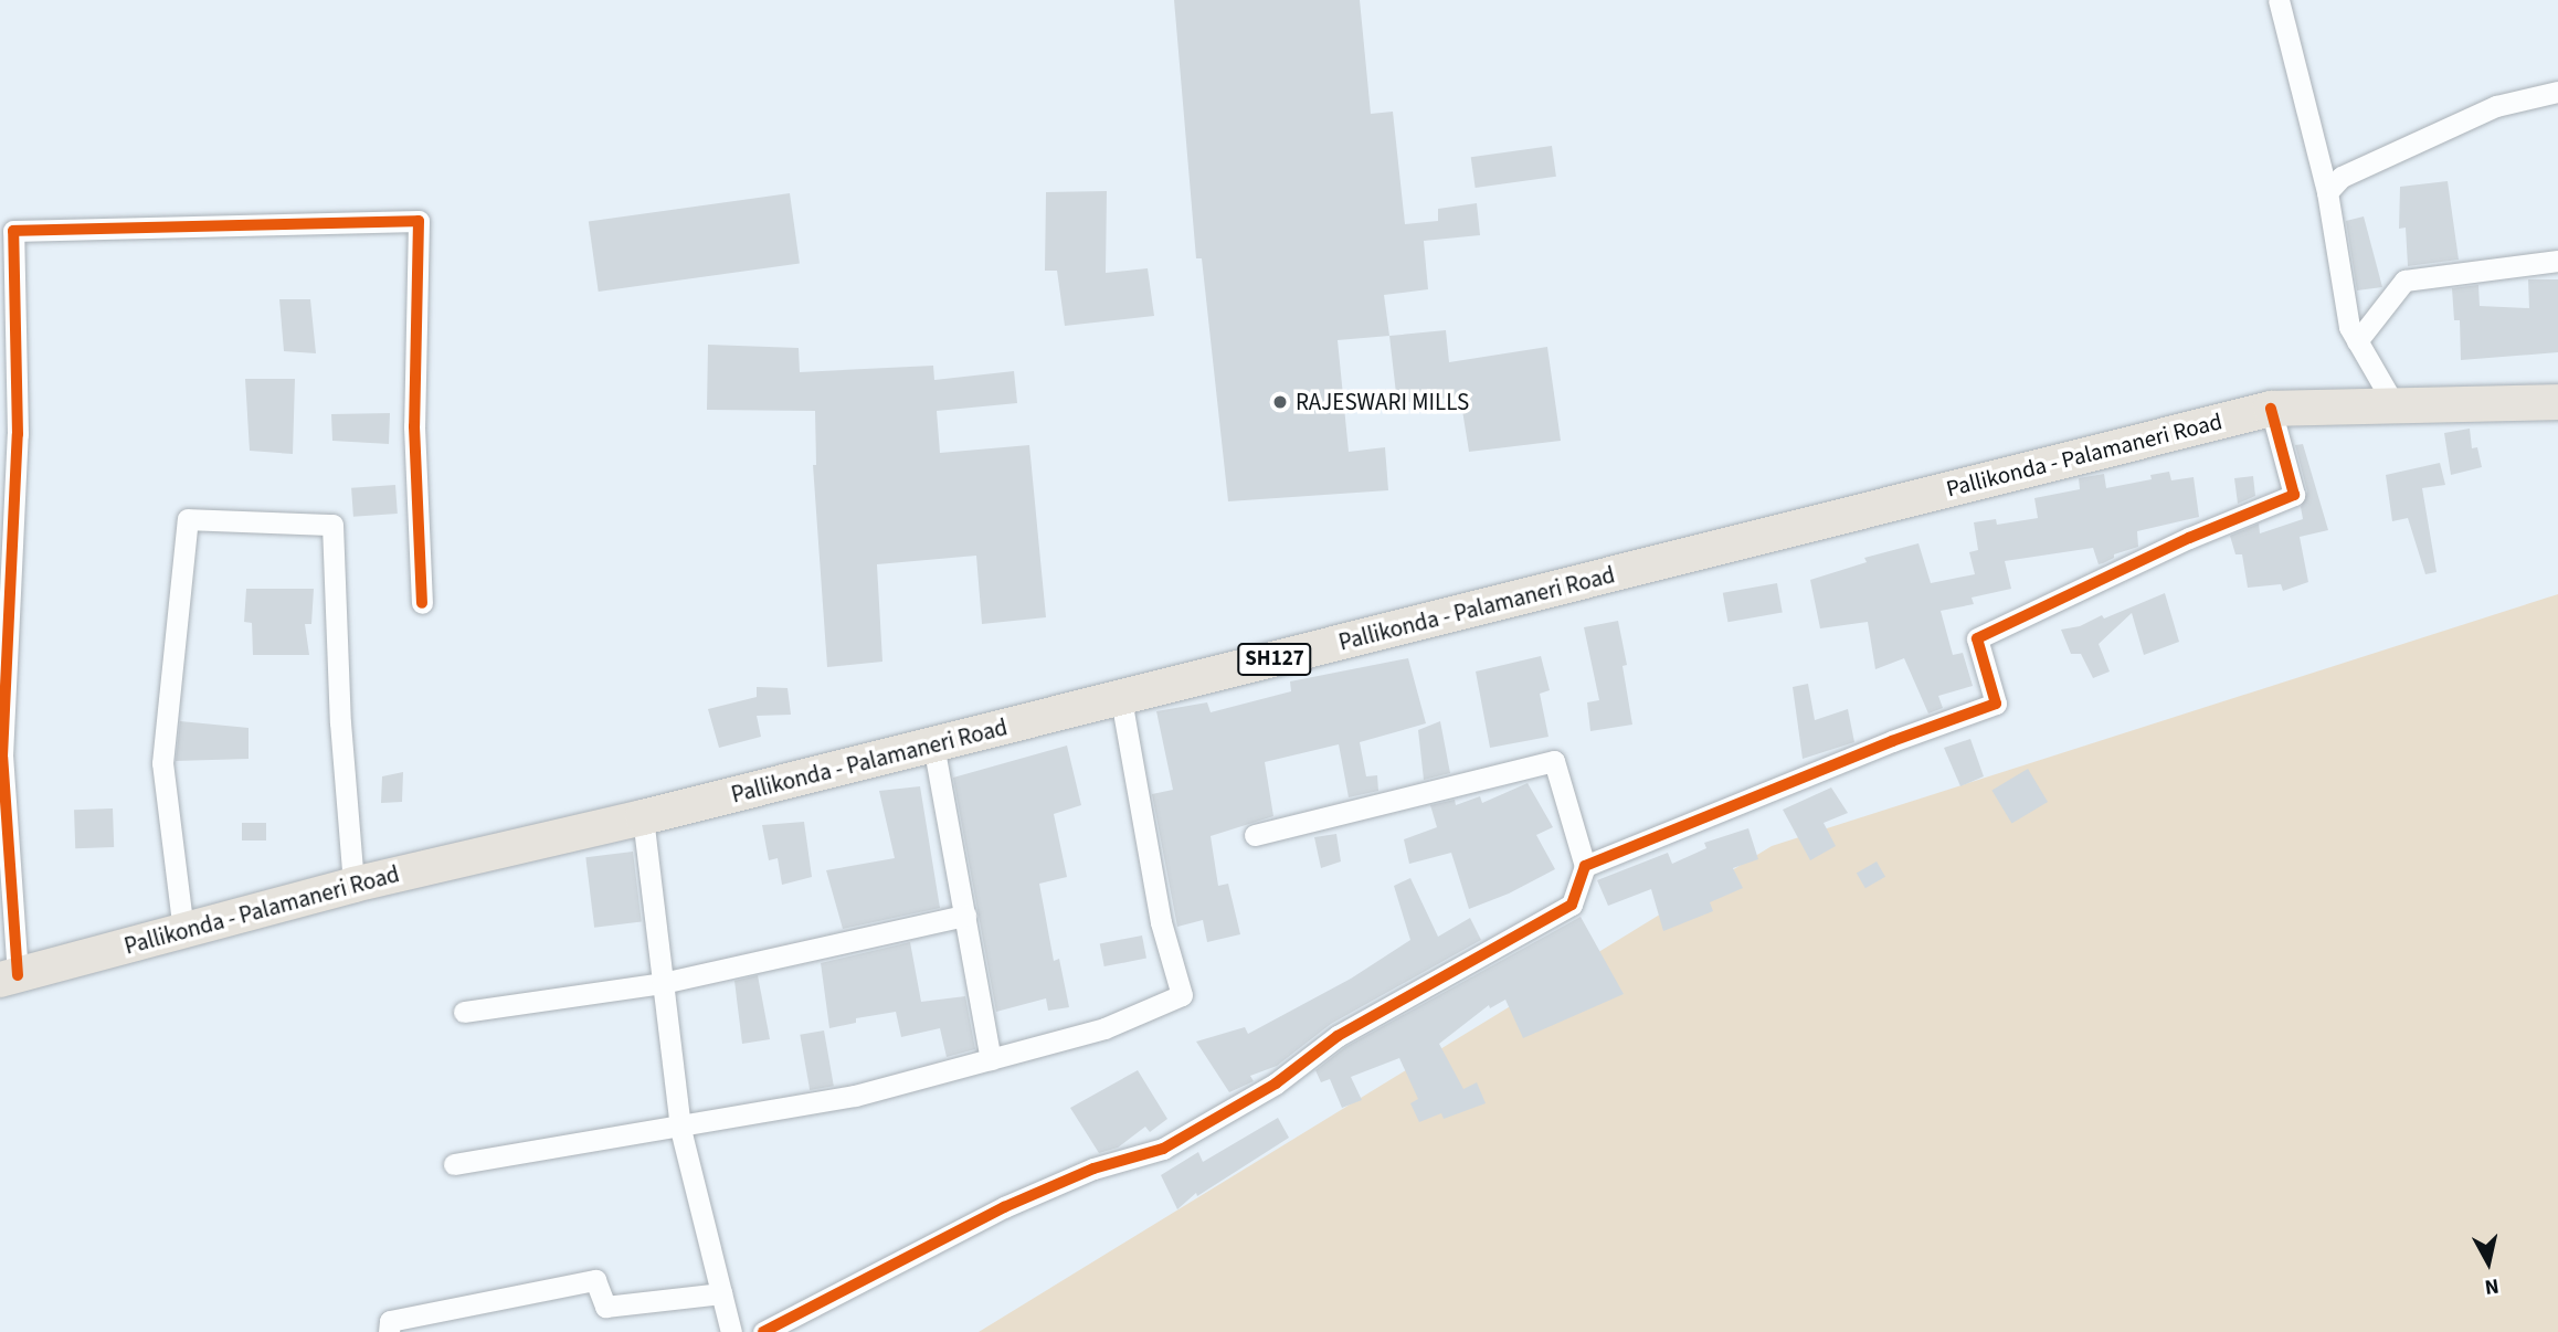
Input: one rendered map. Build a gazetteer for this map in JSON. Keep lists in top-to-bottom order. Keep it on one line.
{"streets":{"main road":["Pallikonda - Palamaneri Road","SH127"]},"places":["RAJESWARI MILLS"],"north":"bottom"}
